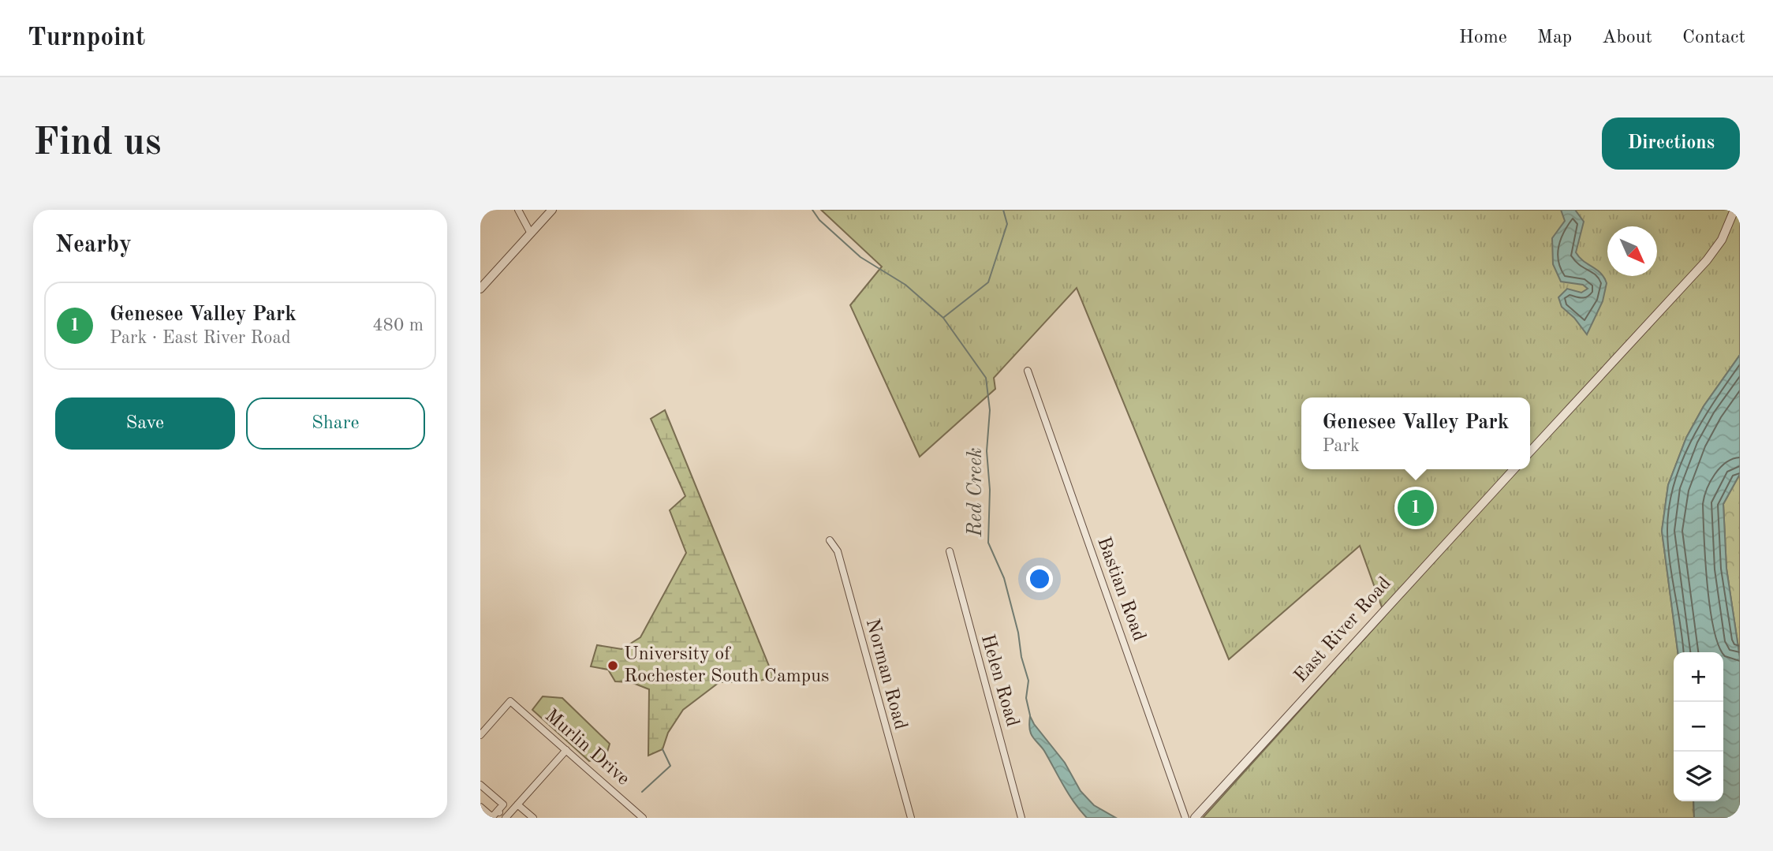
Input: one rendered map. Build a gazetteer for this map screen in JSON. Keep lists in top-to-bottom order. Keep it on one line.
{"streets":{"street":["Bastian Road","East River Road","Norman Road","Helen Road","Murlin Drive"]},"water":["Red Creek"],"places":["University of Rochester South Campus"],"north":"bottom right","page":{"header":"Turnpoint","nav":["Home","Map","About","Contact"],"buttons":["Directions",["Save","Share"]],"title":"Find us","heading":"Nearby","list":[{"mark":"1","name":"Genesee Valley Park","note":"Park · East River Road","value":"480 m"}],"popup":["Genesee Valley Park","Park"],"pins":"1","map_buttons":["+","−"]}}
